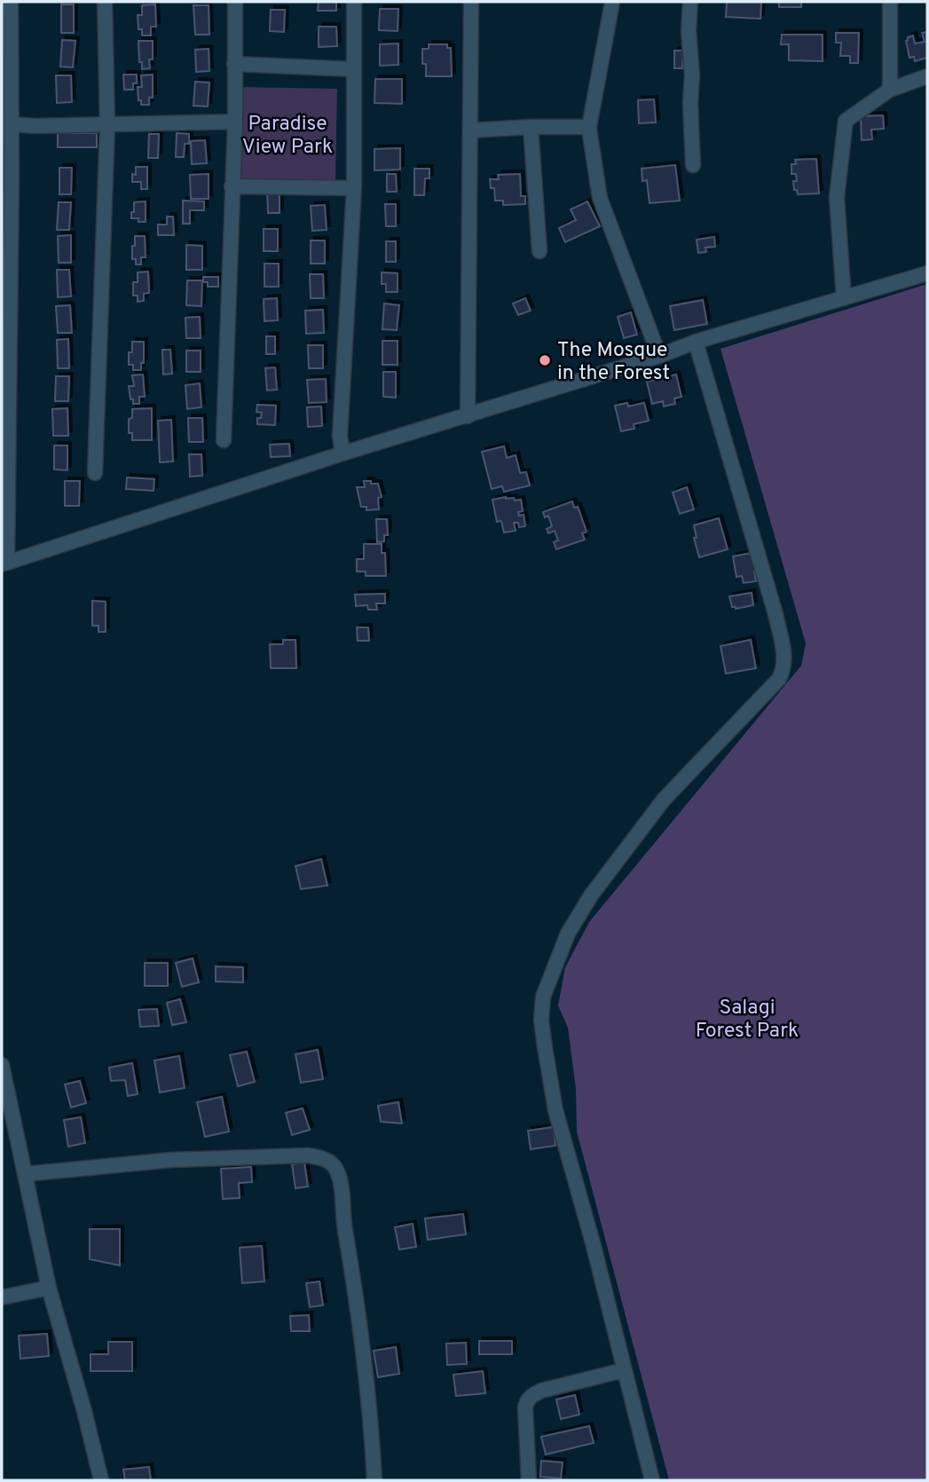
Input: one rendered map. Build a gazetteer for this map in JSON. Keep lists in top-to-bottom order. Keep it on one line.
{"parks":["Paradise View Park","Salagi Forest Park"],"places":["The Mosque in the Forest"]}
